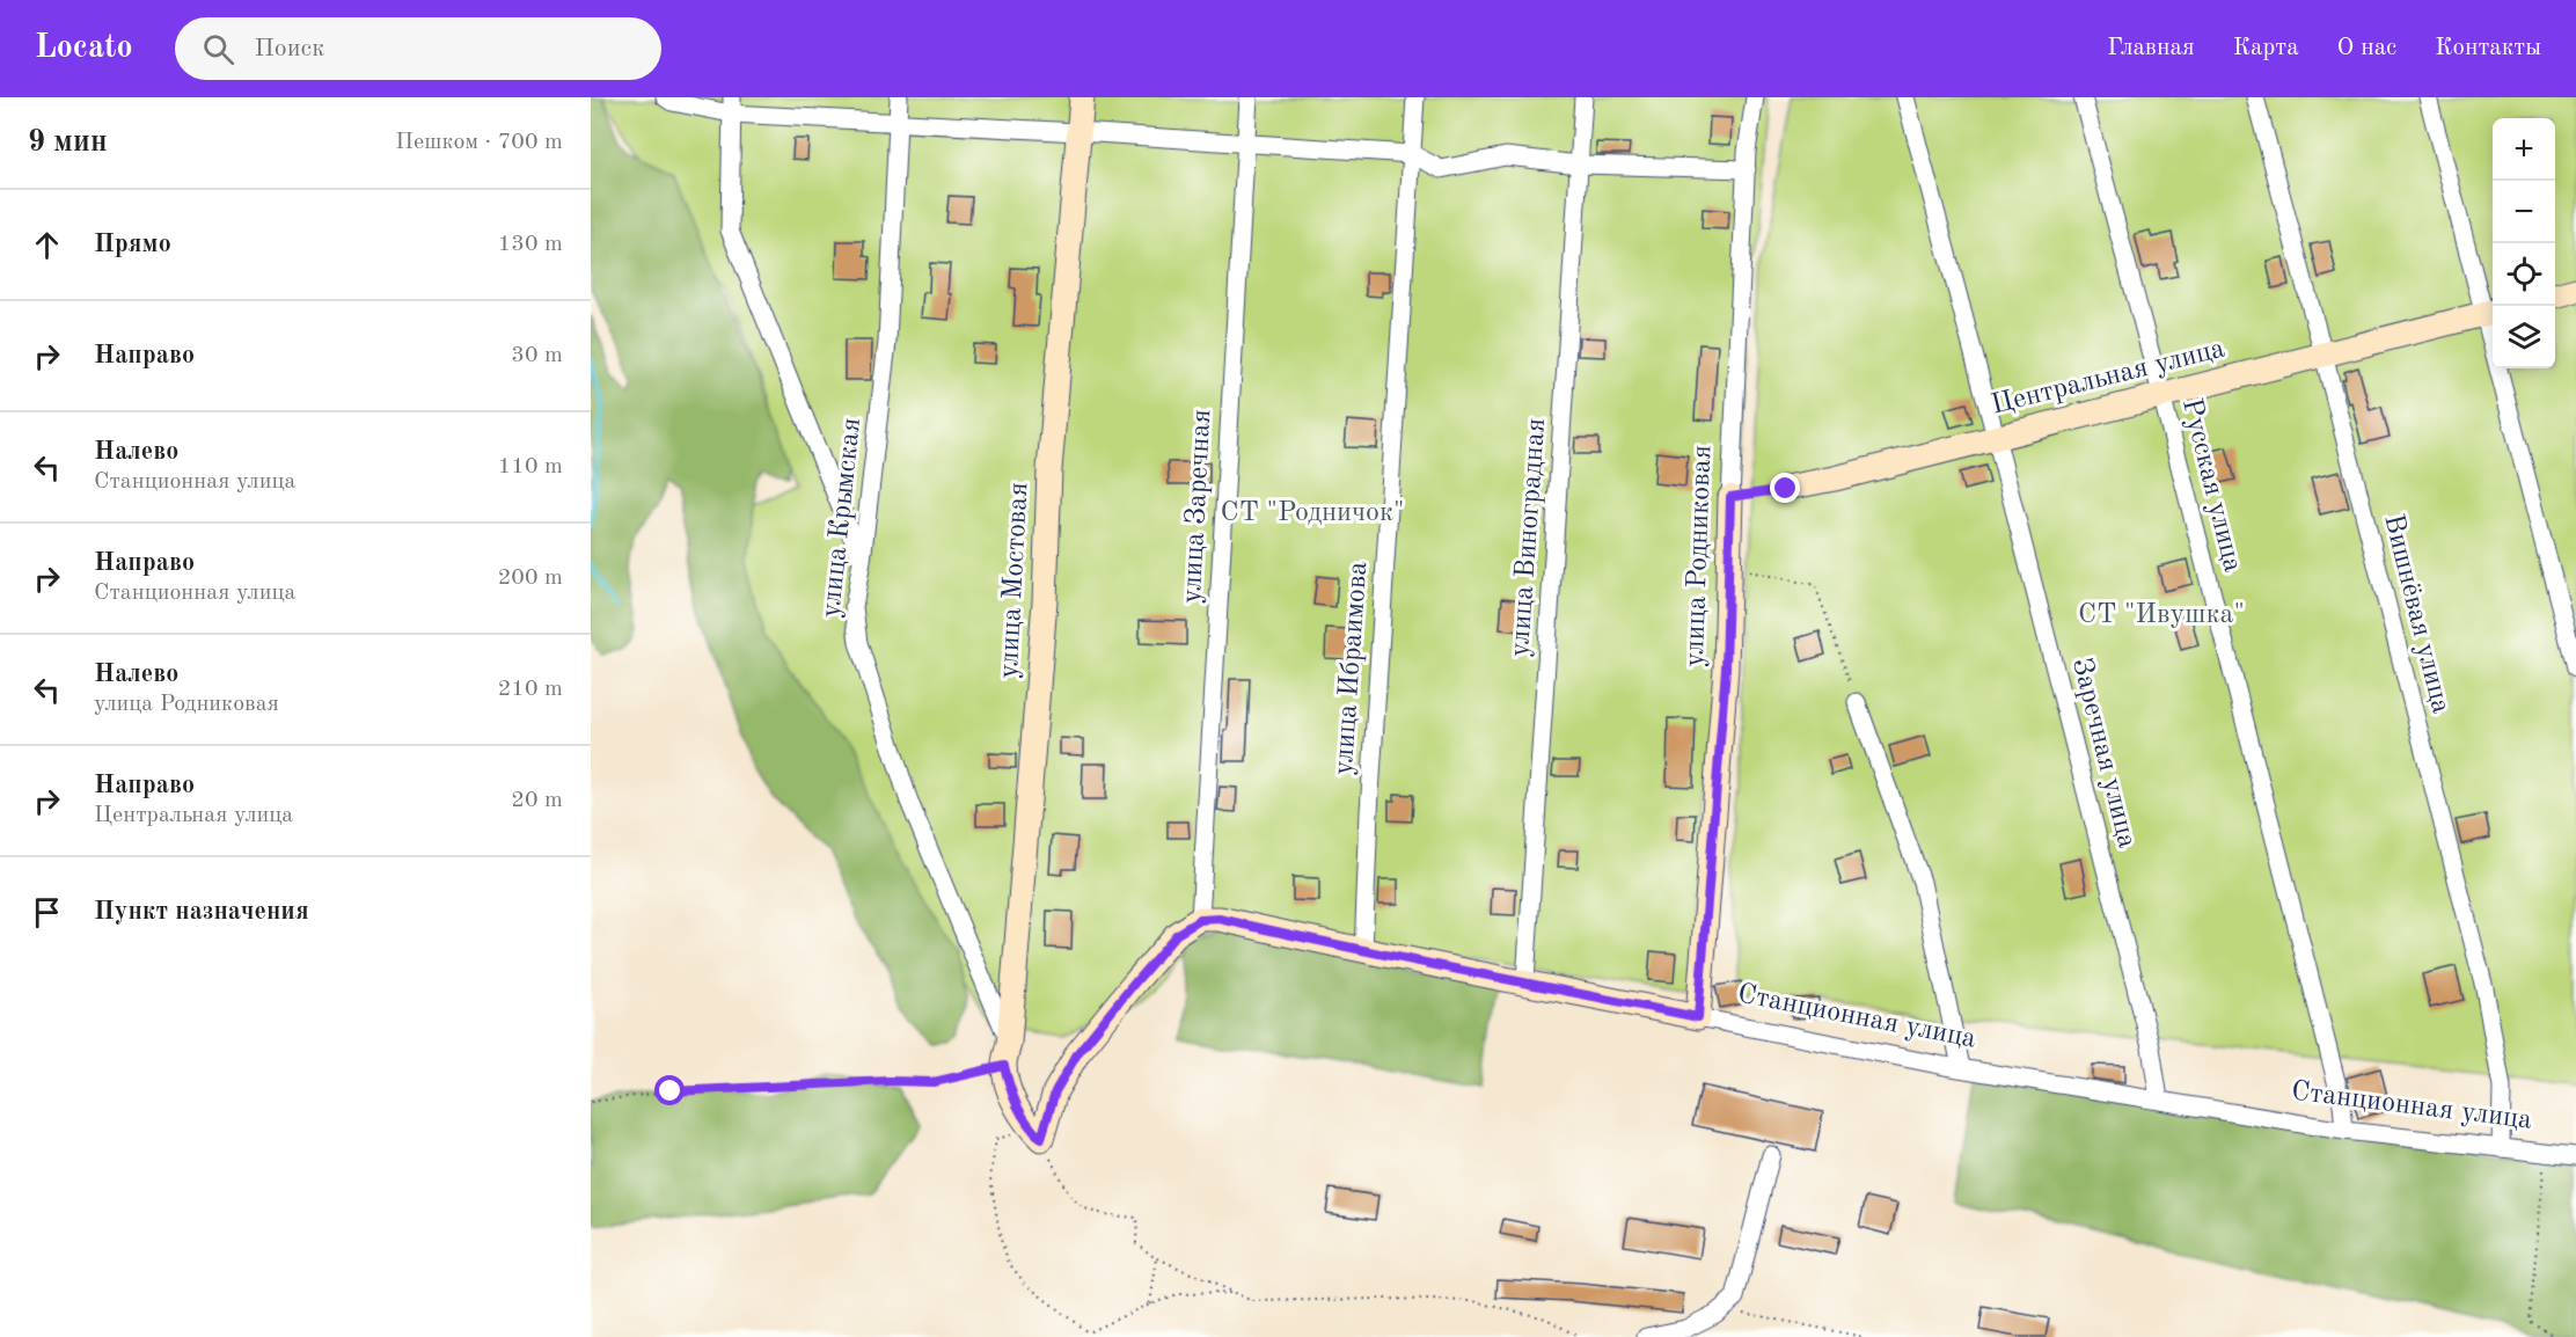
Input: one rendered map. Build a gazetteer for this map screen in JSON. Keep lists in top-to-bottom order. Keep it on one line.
{"streets":{"street":["Центральная улица","Русская улица","улица Заречная","улица Крымская","улица Виноградная","улица Родниковая","улица Мостовая","Вишнёвая улица","улица Ибраимова","Заречная улица","Станционная улица"]},"crossings":[["Центральная улица","Русская улица"],["Центральная улица","Вишнёвая улица"],["Центральная улица","Заречная улица"],["Русская улица","Станционная улица"],["улица Заречная","Станционная улица"],["улица Крымская","улица Мостовая"],["улица Виноградная","Станционная улица"],["улица Родниковая","Станционная улица"],["Вишнёвая улица","Станционная улица"],["улица Ибраимова","Станционная улица"],["Заречная улица","Станционная улица"]],"parks":["СТ \"Родничок\"","СТ \"Ивушка\""],"page":{"header":"Locato","search":"Поиск","nav":["Главная","Карта","О нас","Контакты"],"heading":["9 мин","Пешком · 700 m"],"map_buttons":["+","−"],"list":[["Прямо","130 m"],["Направо","30 m"],["Налево","Станционная улица","110 m"],["Направо","Станционная улица","200 m"],["Налево","улица Родниковая","210 m"],["Направо","Центральная улица","20 m"],"Пункт назначения"]}}
